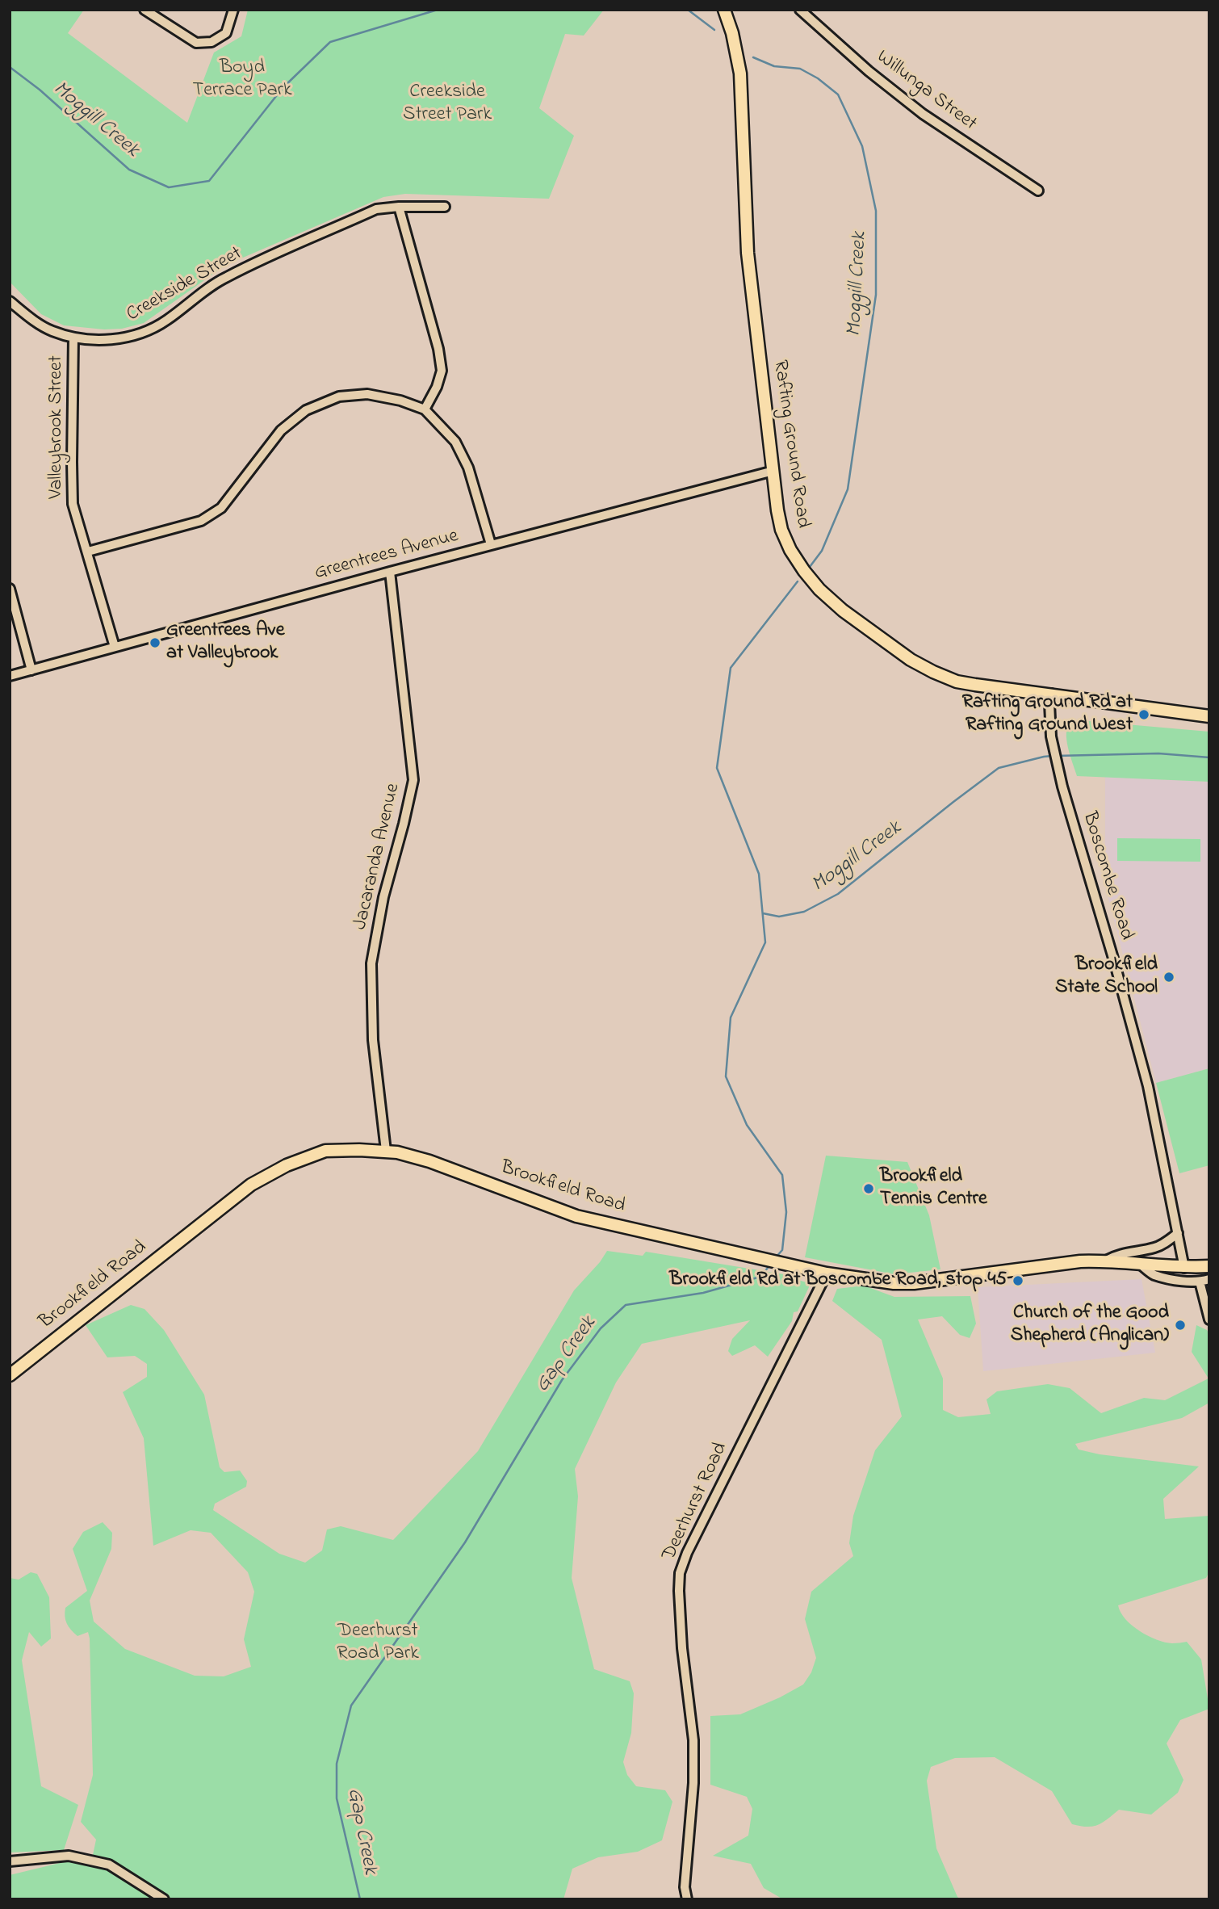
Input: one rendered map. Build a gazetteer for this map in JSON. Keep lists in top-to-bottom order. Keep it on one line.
{"streets":{"main road":["Rafting Ground Road","Brookfield Road"],"street":["Willunga Street","Creekside Street","Valleybrook Street","Greentrees Avenue","Jacaranda Avenue","Boscombe Road","Deerhurst Road"]},"crossings":[["Creekside Street","Valleybrook Street"],["Valleybrook Street","Greentrees Avenue"],["Rafting Ground Road","Greentrees Avenue"],["Rafting Ground Road","Boscombe Road"],["Greentrees Avenue","Jacaranda Avenue"],["Jacaranda Avenue","Brookfield Road"],["Boscombe Road","Brookfield Road"],["Brookfield Road","Deerhurst Road"]],"water":["Moggill Creek","Gap Creek"],"parks":["Boyd Terrace Park","Creekside Street Park","Deerhurst Road Park"],"places":["Greentrees Ave at Valleybrook","Rafting Ground Rd at Rafting Ground West","Brookfield State School","Brookfield Tennis Centre","Brookfield Rd at Boscombe Road, stop 45","Church of the Good Shepherd (Anglican)"]}
